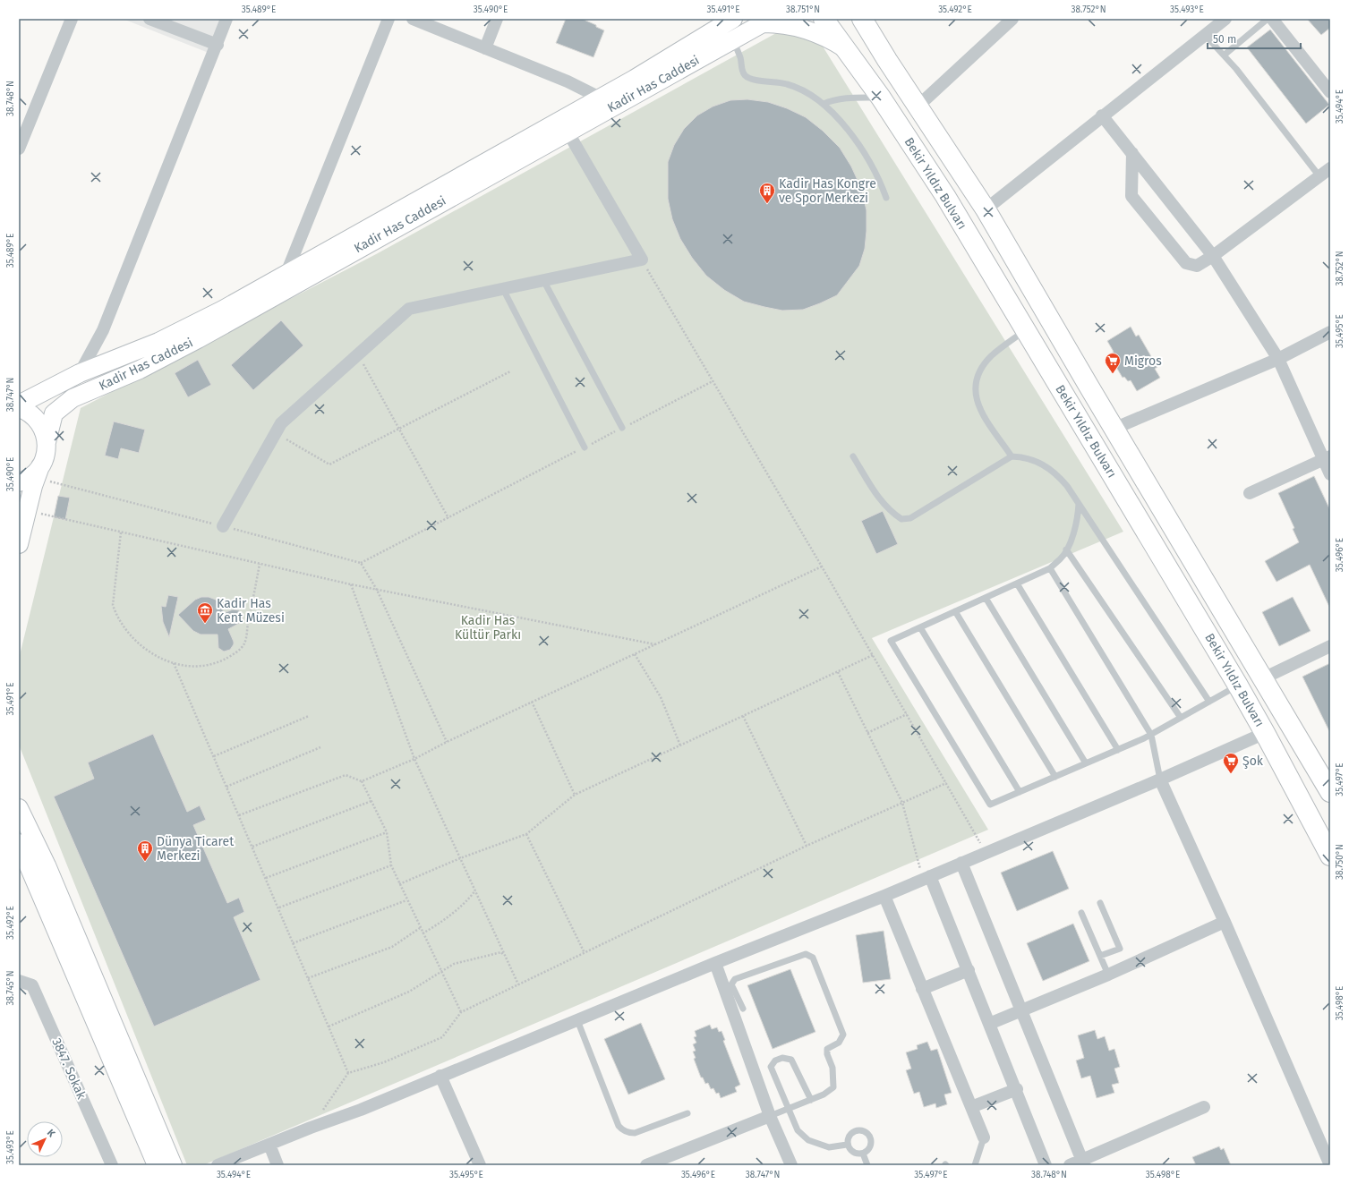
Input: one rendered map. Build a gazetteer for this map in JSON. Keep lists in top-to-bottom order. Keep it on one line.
{"streets":{"main road":["Bekir Yıldız Bulvarı"],"street":["Kadir Has Caddesi","3847. Sokak"]},"parks":["Kadir Has Kültür Parkı"],"places":{"building":["Kadir Has Kongre ve Spor Merkezi","Dünya Ticaret Merkezi"],"supermarket":["Migros","Şok"],"museum":["Kadir Has Kent Müzesi"]},"scale_bar":"50 m","north":"top right","coordinates":["35.489°E","35.490°E","35.491°E","38.751°N","35.492°E","38.752°N","35.493°E","38.748°N","35.494°E","35.495°E","38.747°N","35.496°E","35.497°E","38.750°N","38.745°N","35.498°E"]}
